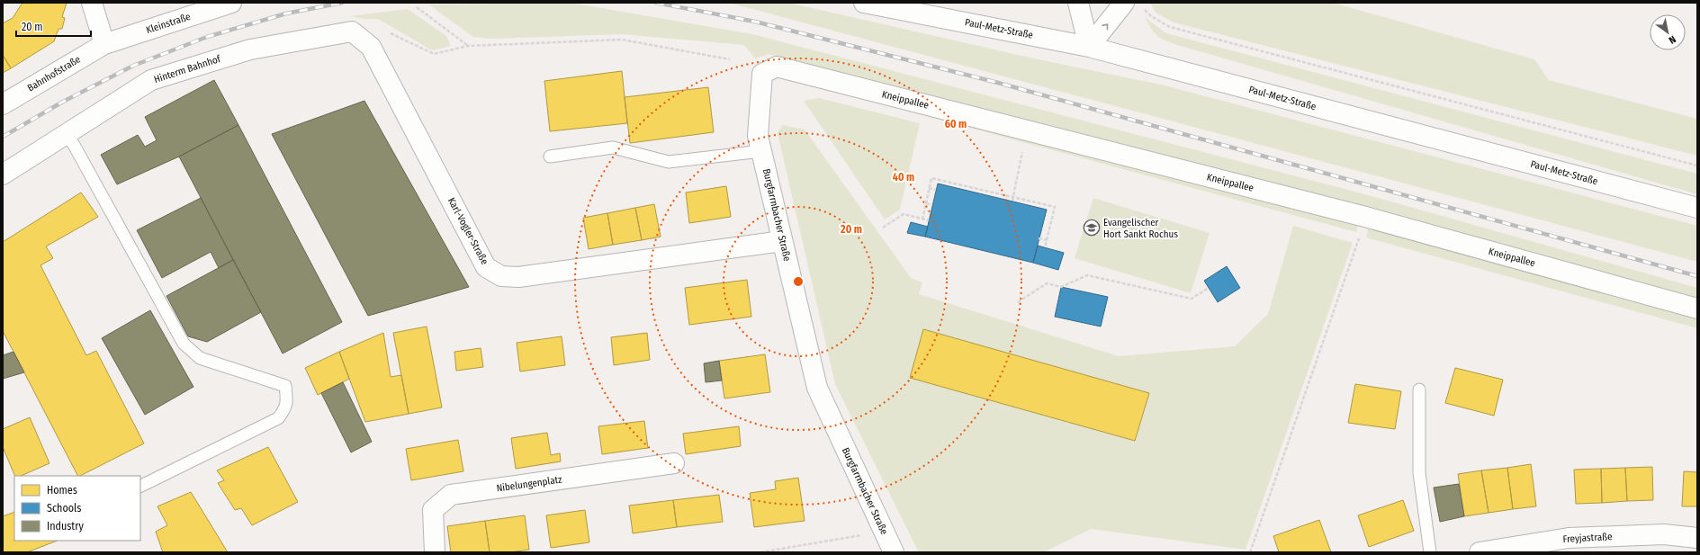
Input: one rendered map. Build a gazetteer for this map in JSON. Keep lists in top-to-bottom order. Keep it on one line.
{"streets":{"street":["Kleinstraße","Paul-Metz-Straße","Hinterm Bahnhof","Bahnhofstraße","Kneippallee","Burgfarrnbacher Straße","Karl-Vogler-Straße","Nibelungenplatz","Freyjastraße"]},"crossings":[["Kleinstraße","Bahnhofstraße"],["Hinterm Bahnhof","Karl-Vogler-Straße"],["Kneippallee","Burgfarrnbacher Straße"],["Burgfarrnbacher Straße","Karl-Vogler-Straße"]],"places":{"school or university":["Evangelischer Hort Sankt Rochus"]},"legend":["Homes","Schools","Industry"],"scale_bar":"20 m","north":"bottom right","rings":["60 m","40 m","20 m"]}
